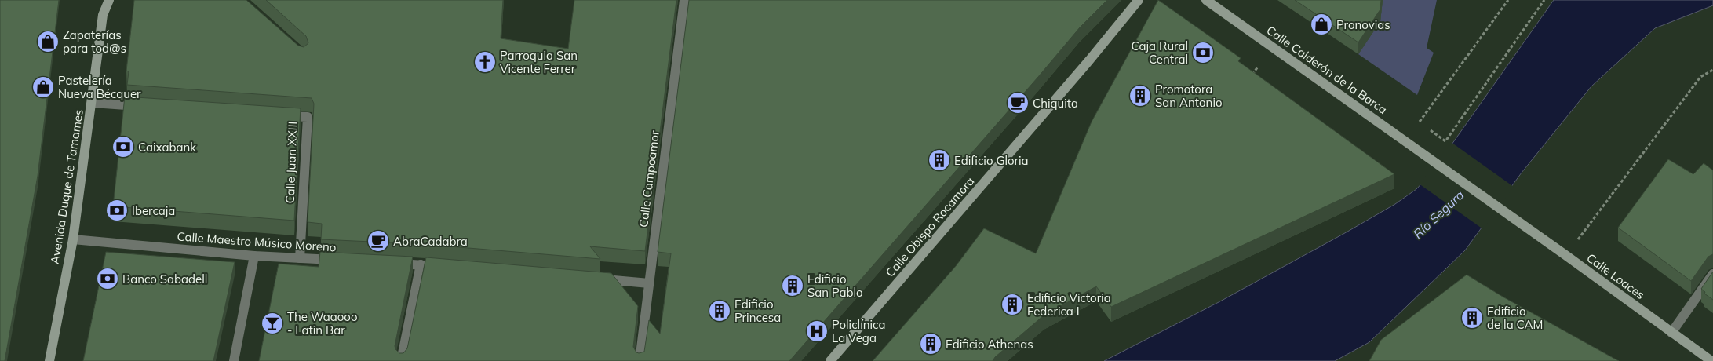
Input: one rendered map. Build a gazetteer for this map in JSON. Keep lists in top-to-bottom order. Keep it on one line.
{"streets":{"street":["Calle Calderón de la Barca","Calle Juan XXIII","Calle Campoamor","Avenida Duque de Tamames","Calle Obispo Rocamora","Calle Maestro Músico Moreno","Calle Loaces"]},"crossings":[["Calle Calderón de la Barca","Calle Loaces"],["Calle Juan XXIII","Calle Maestro Músico Moreno"],["Avenida Duque de Tamames","Calle Maestro Músico Moreno"]],"water":["Río Segura"],"places":{"shop":["Pronovias","Zapaterías para tod@s","Pastelería Nueva Bécquer"],"bank":["Caja Rural Central","Caixabank","Ibercaja","Banco Sabadell"],"church":["Parroquia San Vicente Ferrer"],"building":["Promotora San Antonio","Edificio Gloria","Edificio San Pablo","Edificio Victoria Federica I","Edificio Princesa","Edificio de la CAM","Edificio Athenas"],"cafe":["Chiquita","AbraCadabra"],"bar":["The Waaooo - Latin Bar"],"hospital":["Policlínica La Vega"]}}
